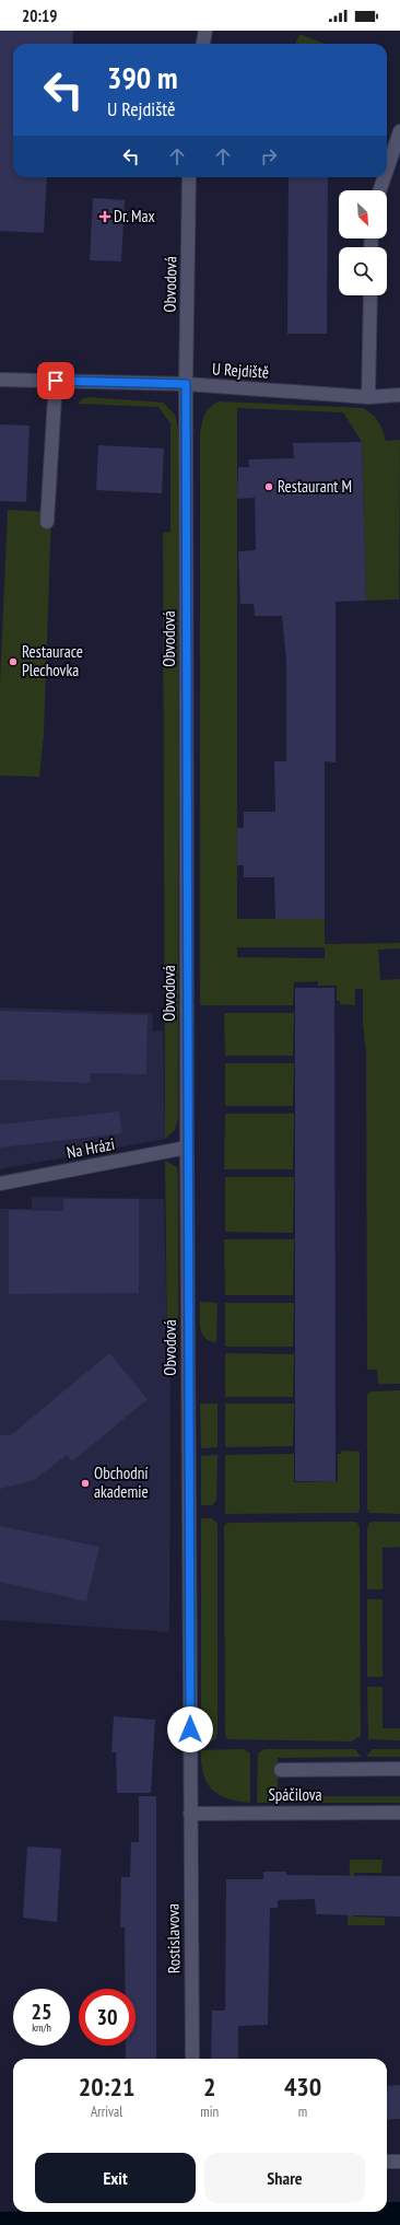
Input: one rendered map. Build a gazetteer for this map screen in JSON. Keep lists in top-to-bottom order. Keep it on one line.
{"streets":{"street":["Obvodová","U Rejdiště","Na Hrázi","Spáčilova","Rostislavova"]},"crossings":[["Obvodová","U Rejdiště"],["Obvodová","Na Hrázi"],["Obvodová","Spáčilova"],["Obvodová","Rostislavova"],["Spáčilova","Rostislavova"]],"places":{"health":["Dr. Max"],"other":["Restaurant M","Restaurace Plechovka","Obchodní akademie"]},"north":"bottom right","page":{"status":"20:19","turn":["390 m","U Rejdiště"],"speed":"25 km/h","limit":"30","eta":["20:21","Arrival","2","min","430","m"],"buttons":["Exit","Share"]}}
